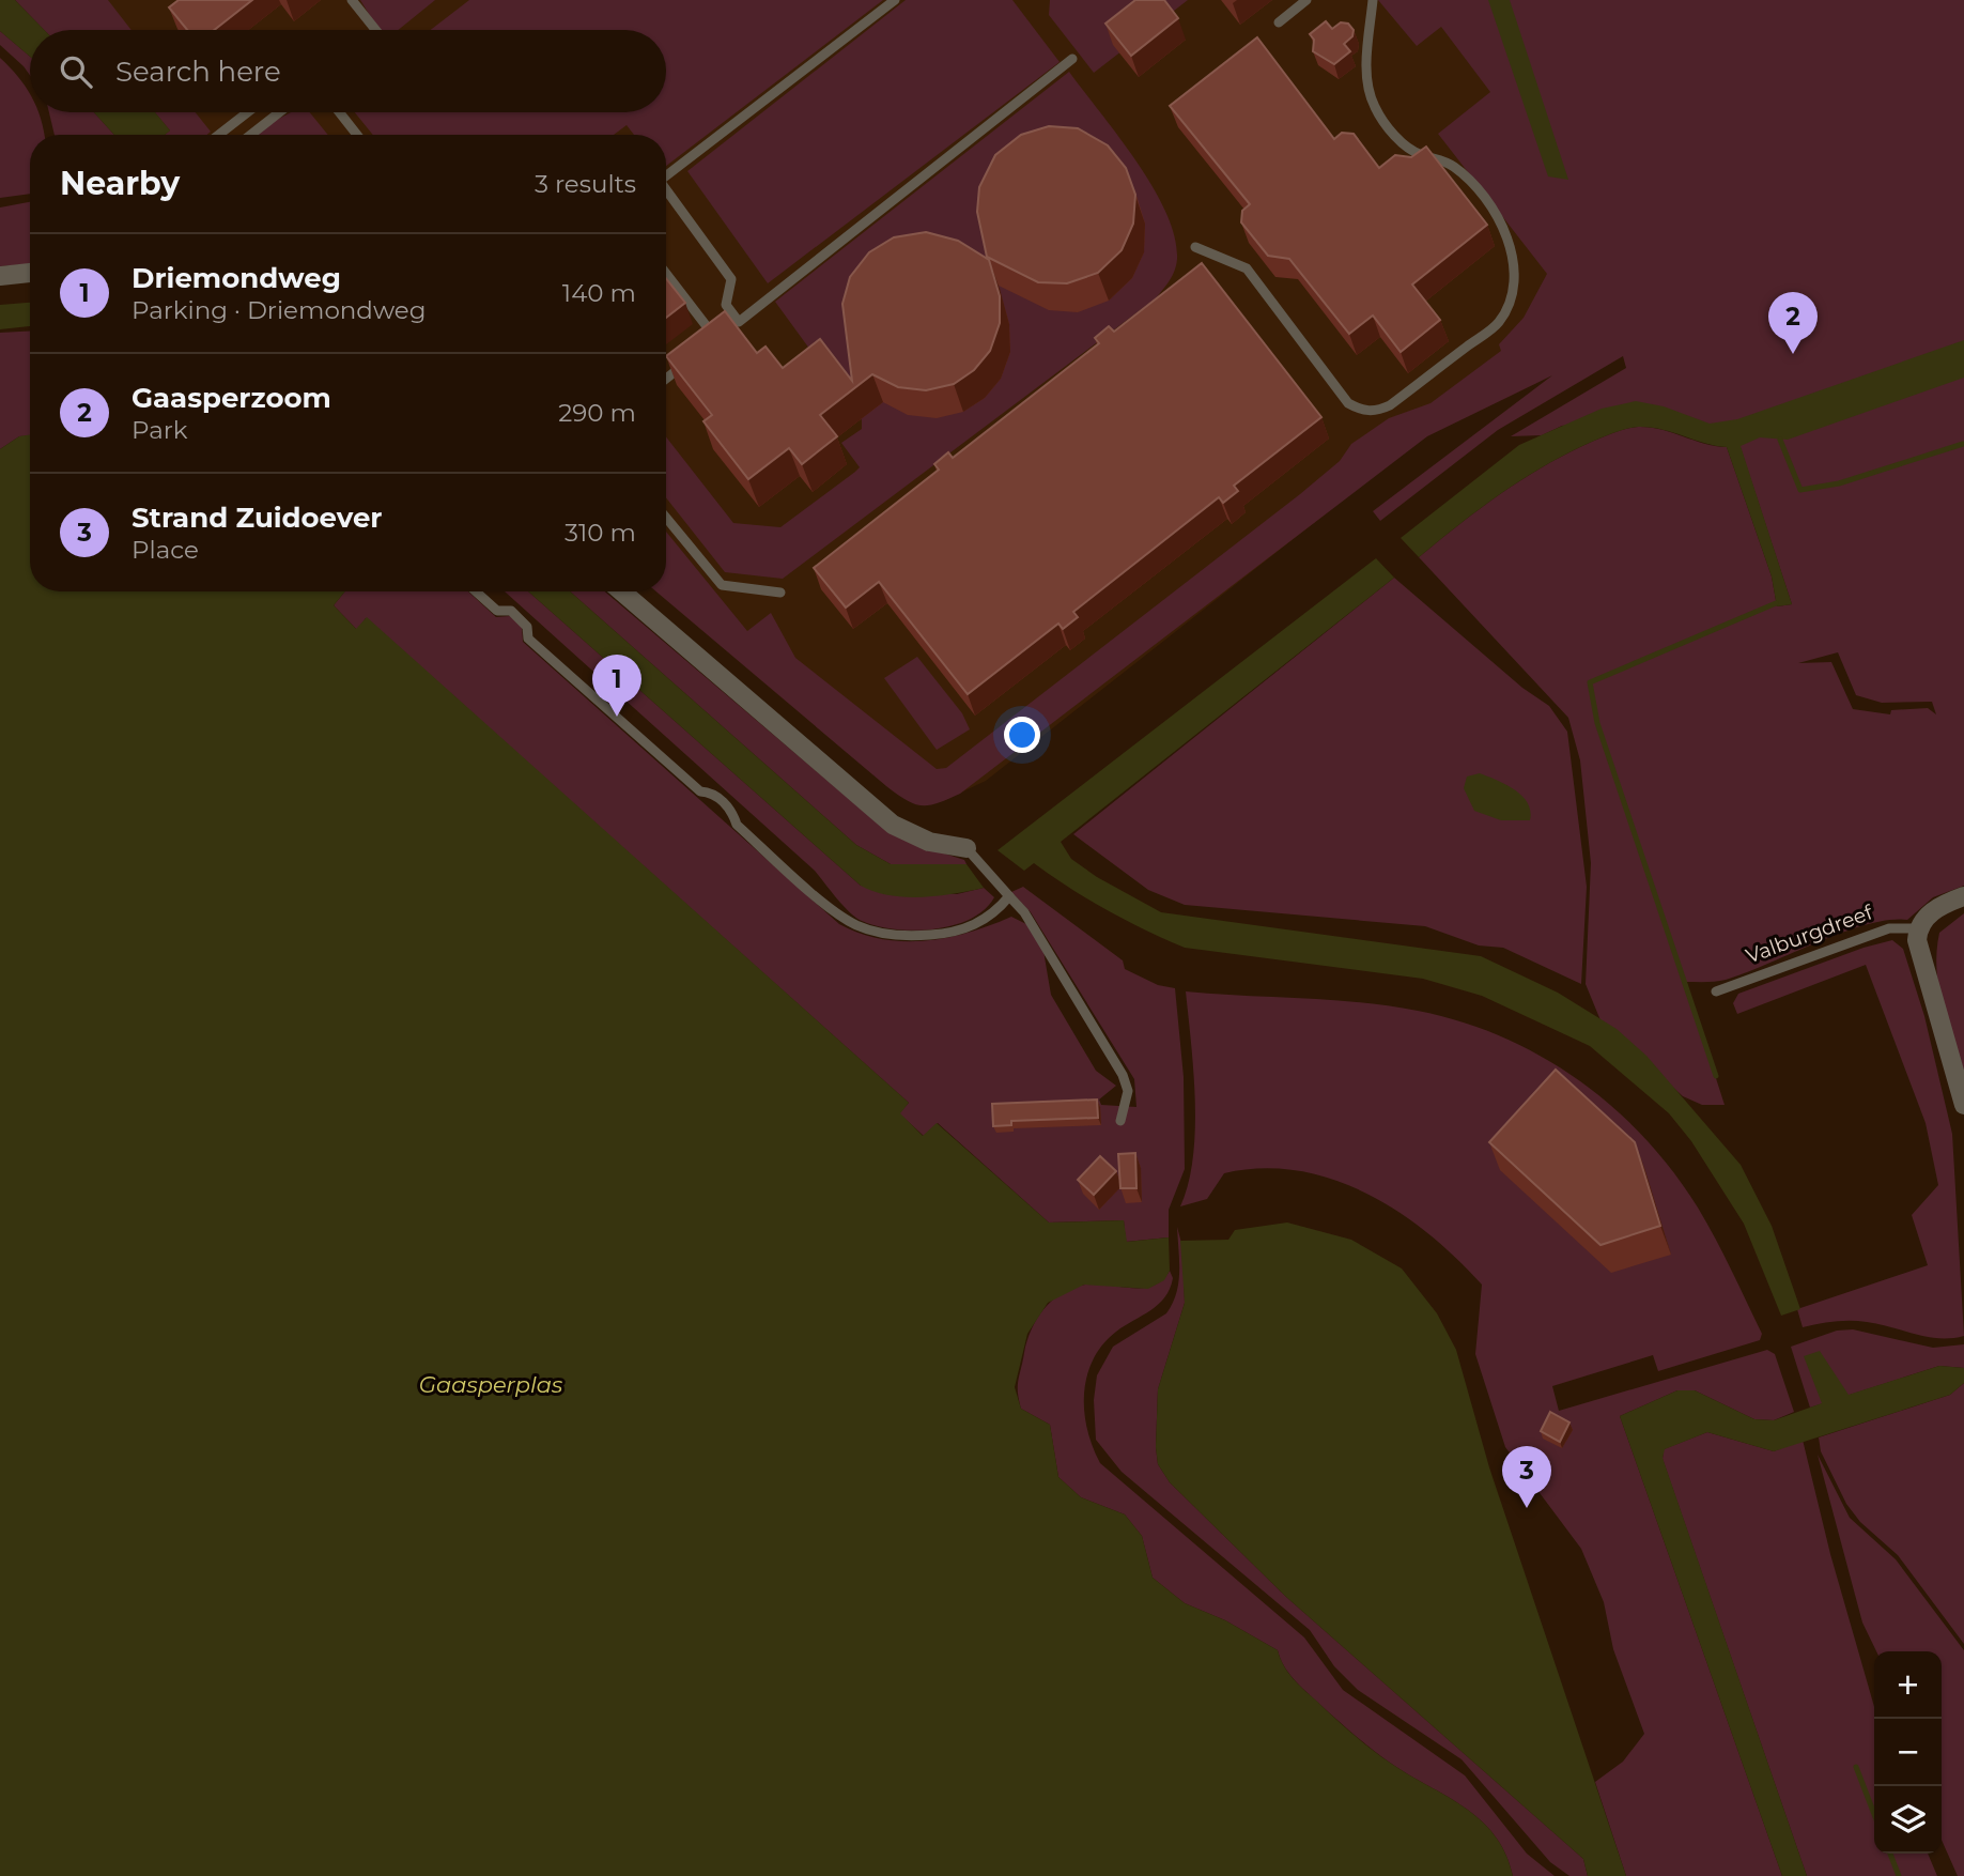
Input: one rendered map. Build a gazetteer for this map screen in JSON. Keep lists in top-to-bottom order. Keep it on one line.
{"streets":{"lane":["Valburgdreef"]},"water":["Gaasperplas"],"page":{"search":"Search here","heading":["Nearby","3 results"],"list":[{"mark":"1","name":"Driemondweg","note":"Parking · Driemondweg","value":"140 m"},{"mark":"2","name":"Gaasperzoom","note":"Park","value":"290 m"},{"mark":"3","name":"Strand Zuidoever","note":"Place","value":"310 m"}],"pins":["2","1","3"],"map_buttons":["+","−"]}}
